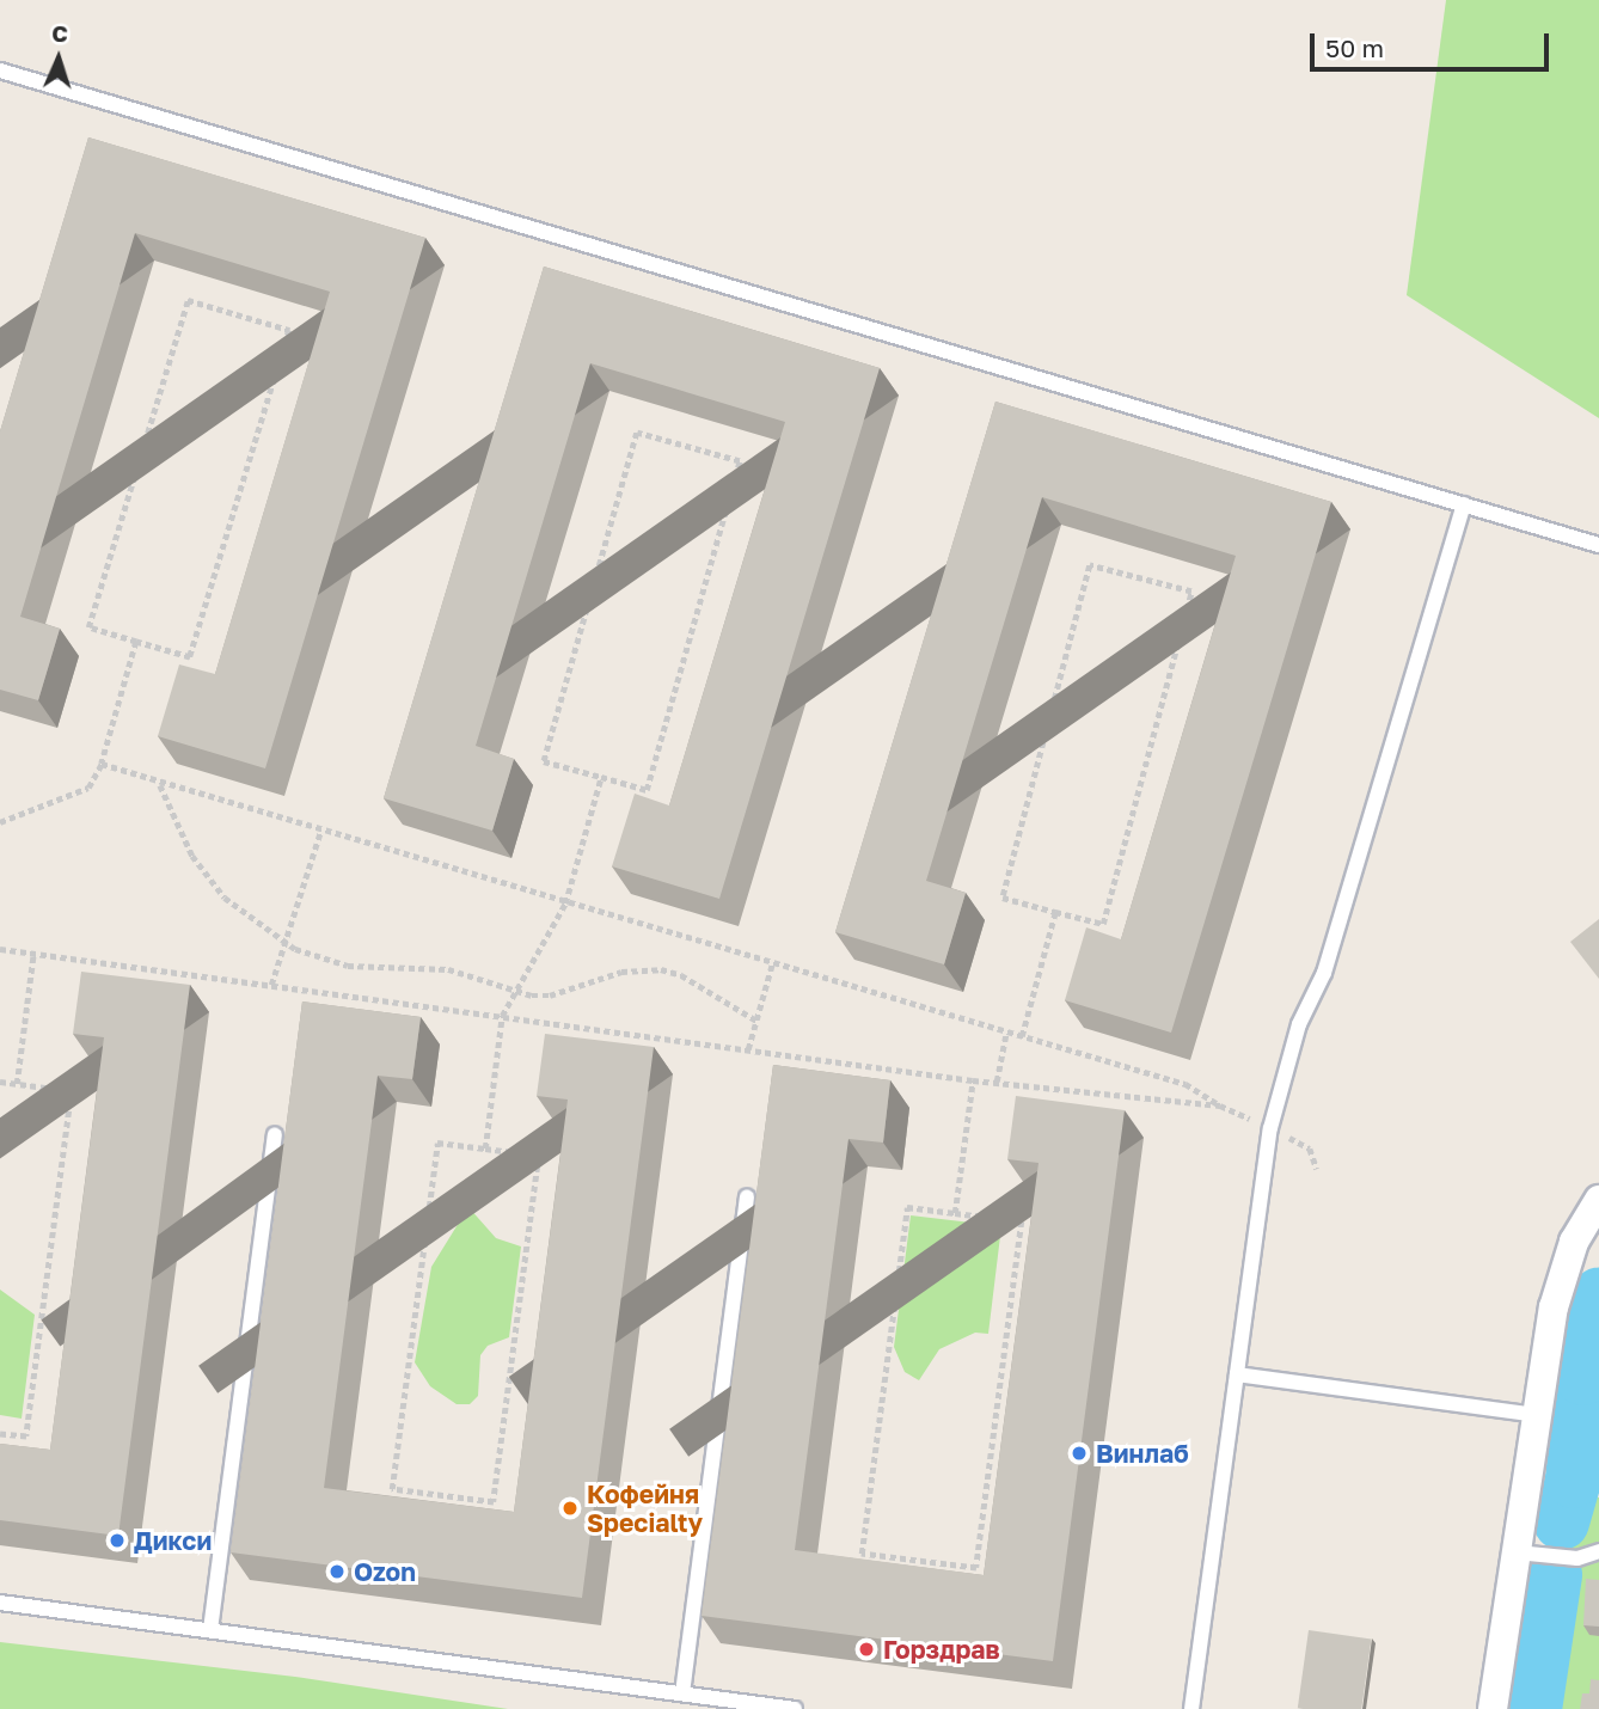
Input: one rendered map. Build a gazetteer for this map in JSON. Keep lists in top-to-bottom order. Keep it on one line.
{"places":["Винлаб","Кофейня Specialty","Дикси","Ozon","Горздрав"],"scale_bar":"50 m","north":"top"}
